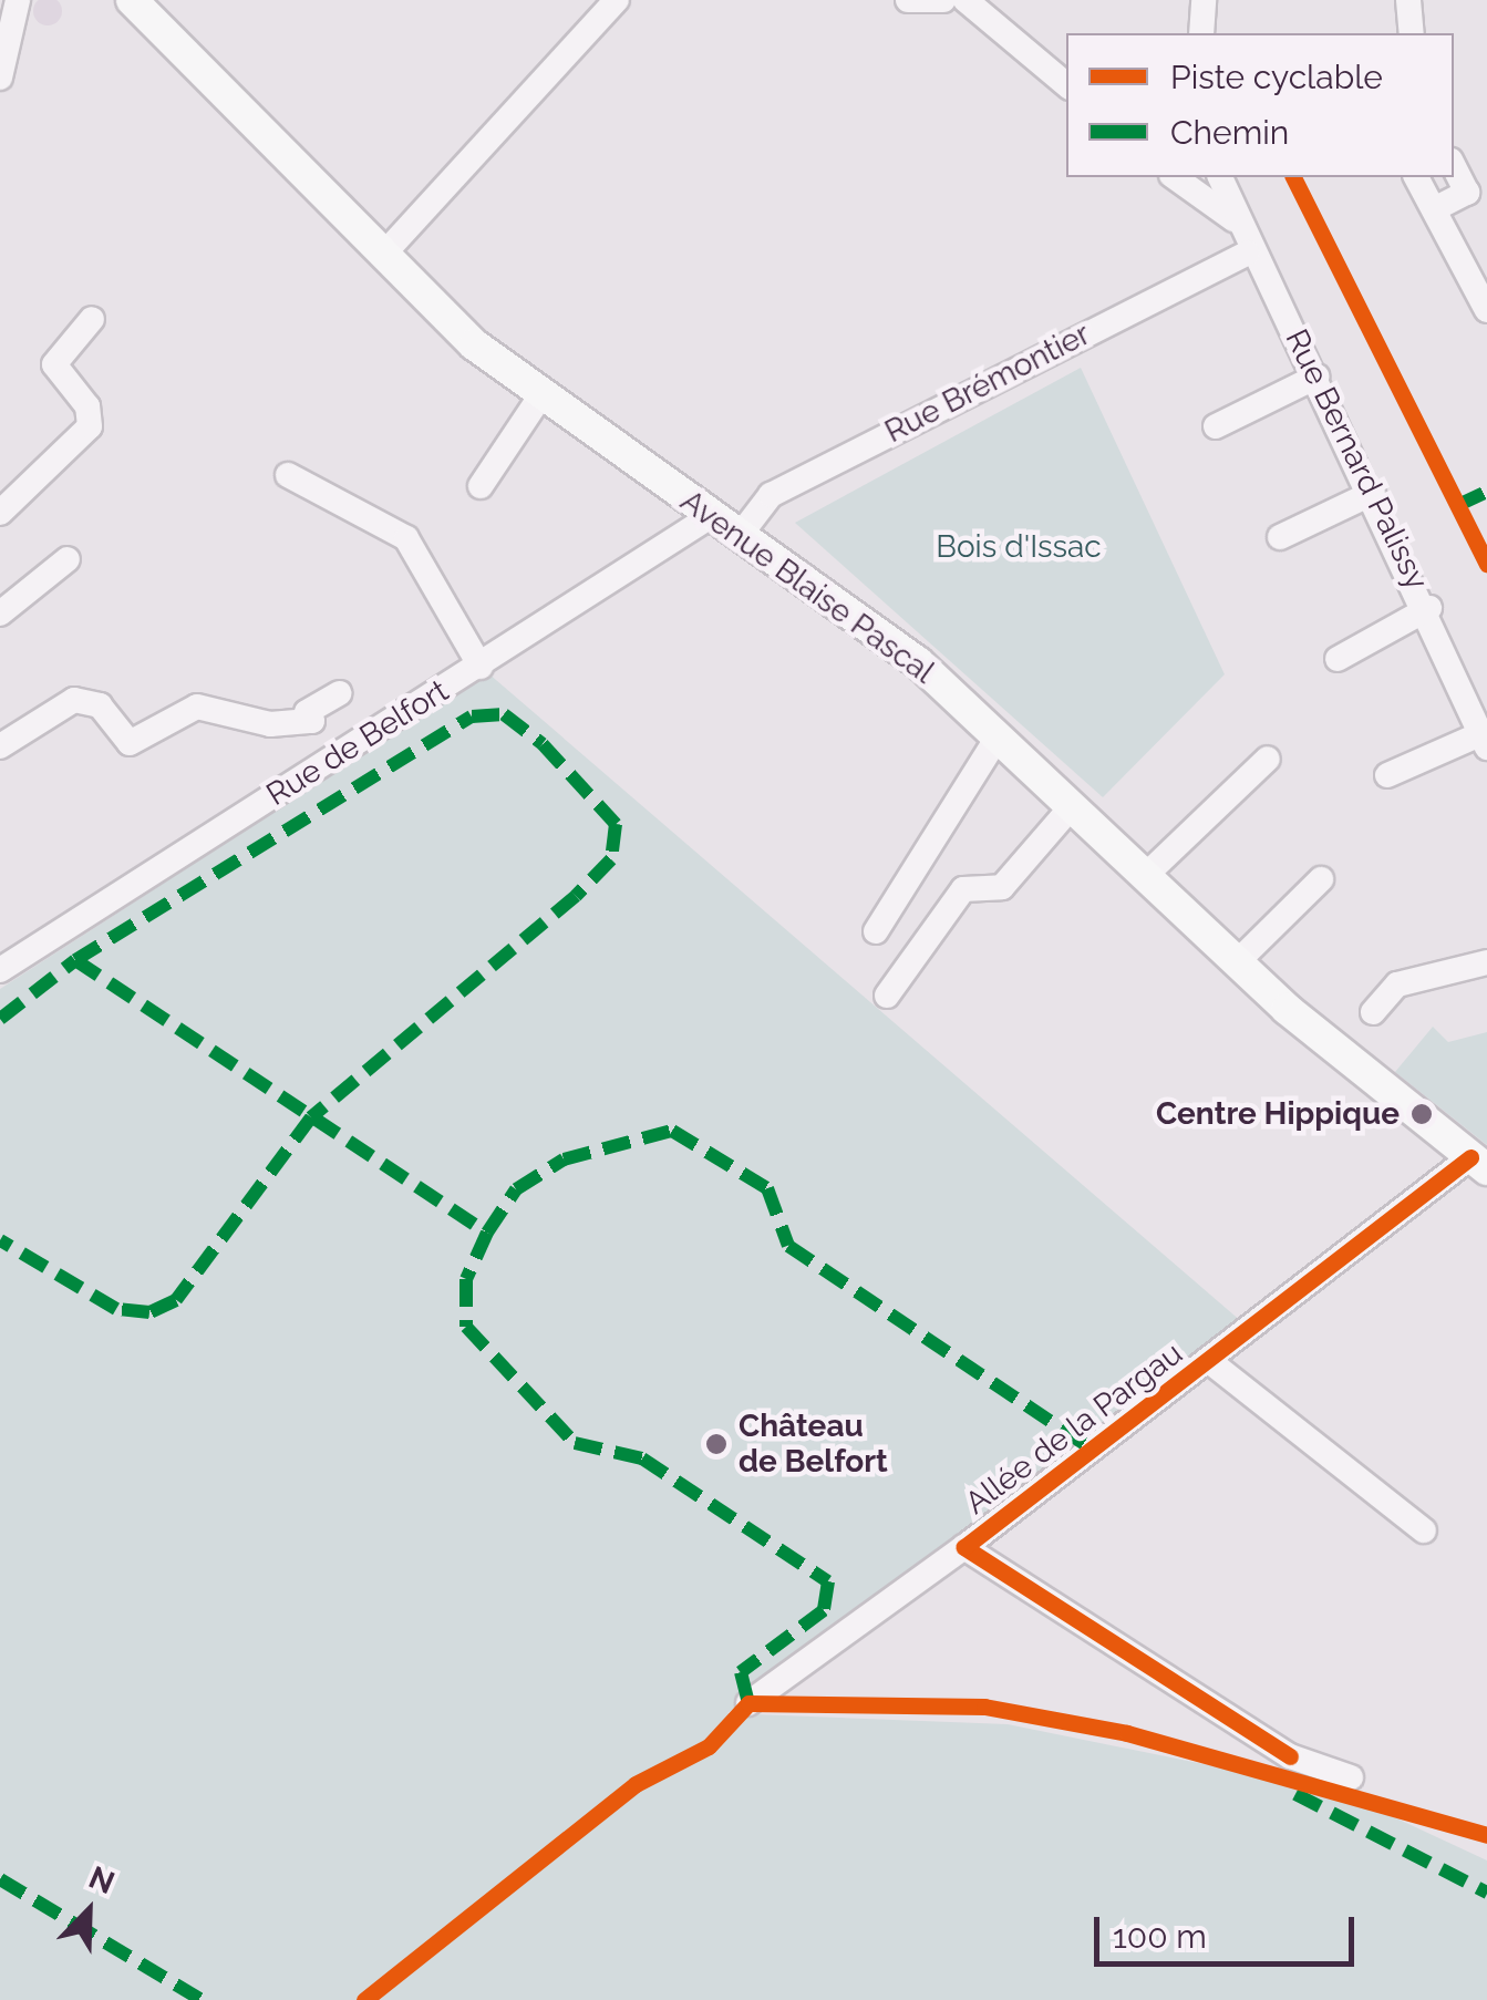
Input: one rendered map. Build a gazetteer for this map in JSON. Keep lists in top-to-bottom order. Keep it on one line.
{"streets":{"main road":["Avenue Blaise Pascal"],"street":["Rue Brémontier","Rue Bernard Palissy","Rue de Belfort","Allée de la Pargau"]},"crossings":[["Rue Brémontier","Rue Bernard Palissy"],["Rue Brémontier","Avenue Blaise Pascal"],["Avenue Blaise Pascal","Rue de Belfort"],["Avenue Blaise Pascal","Allée de la Pargau"]],"parks":["Bois d'Issac"],"places":["Centre Hippique","Château de Belfort"],"legend":["Piste cyclable","Chemin"],"scale_bar":"100 m","north":"top right"}
